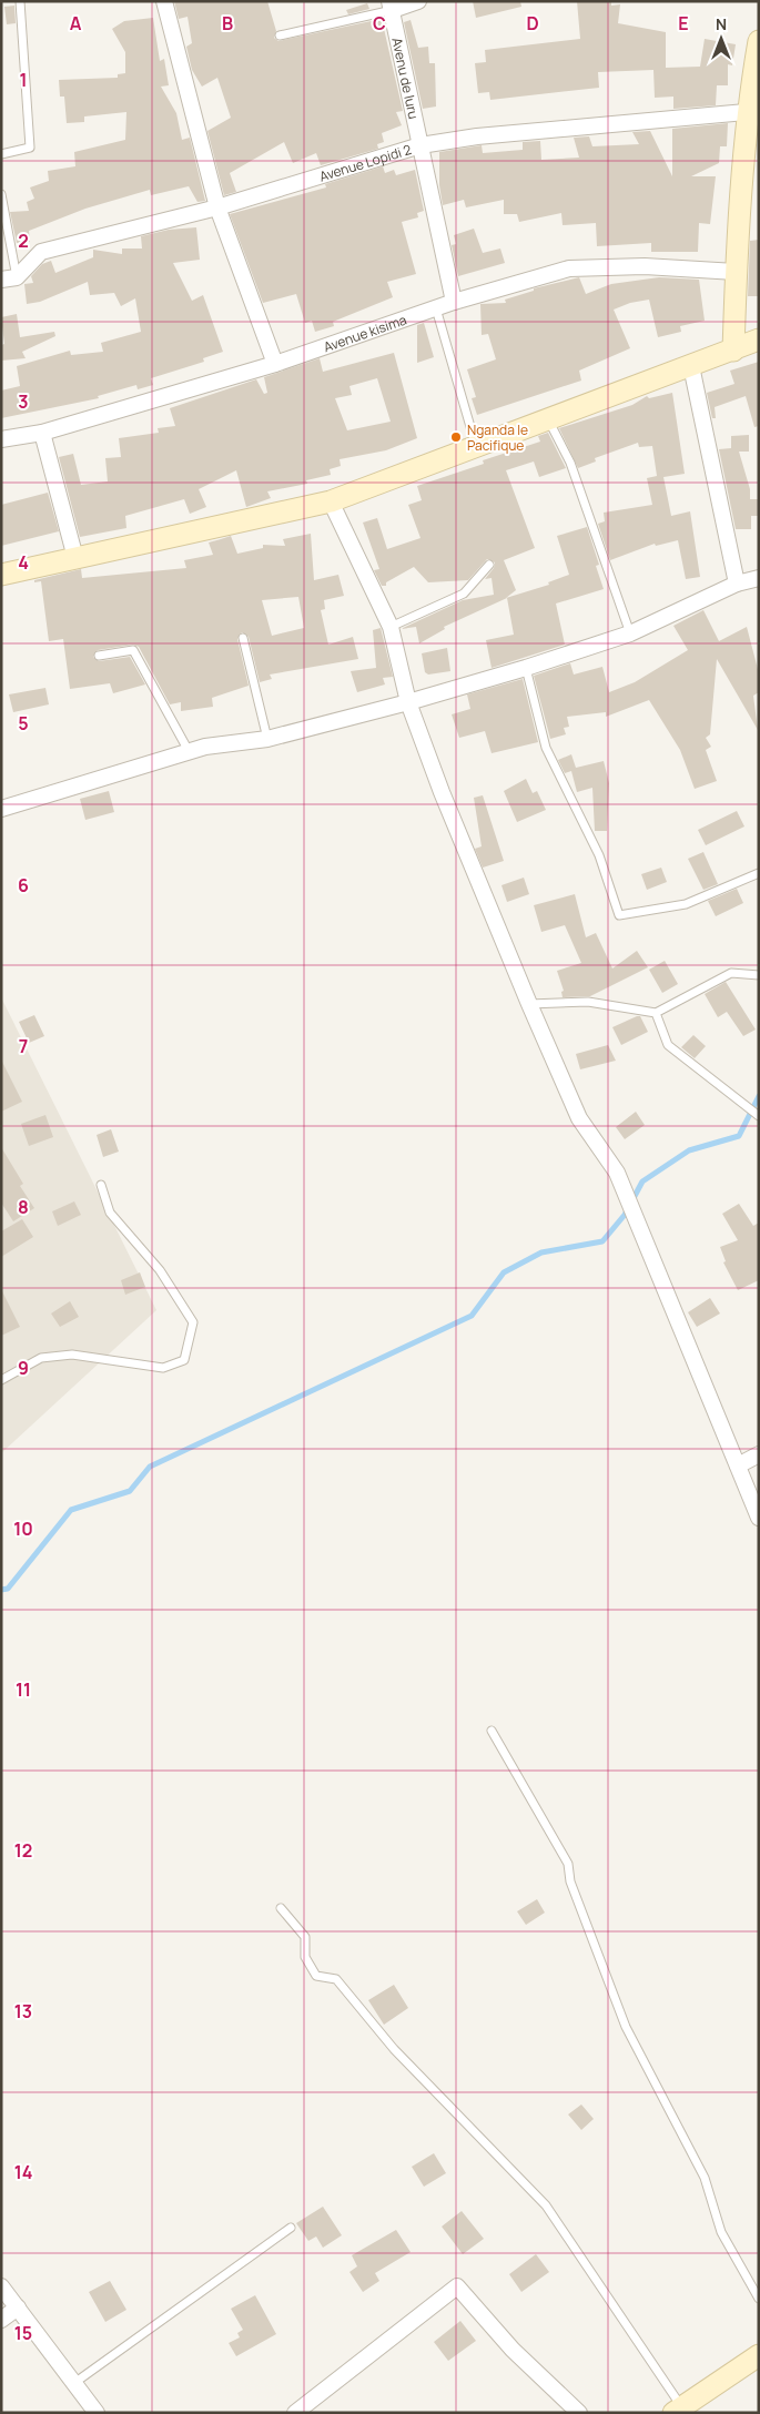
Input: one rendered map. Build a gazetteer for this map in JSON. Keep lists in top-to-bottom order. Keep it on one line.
{"streets":{"street":["Avenu de luru","Avenue Lopidi 2","Avenue kisima"]},"crossings":[["Avenu de luru","Avenue Lopidi 2"],["Avenu de luru","Avenue kisima"]],"places":["Nganda le Pacifique"],"north":"top","grid":{"columns":["A","B","C","D","E"],"rows":["1","2","3","4","5","6","7","8","9","10","11","12","13","14","15"]}}
